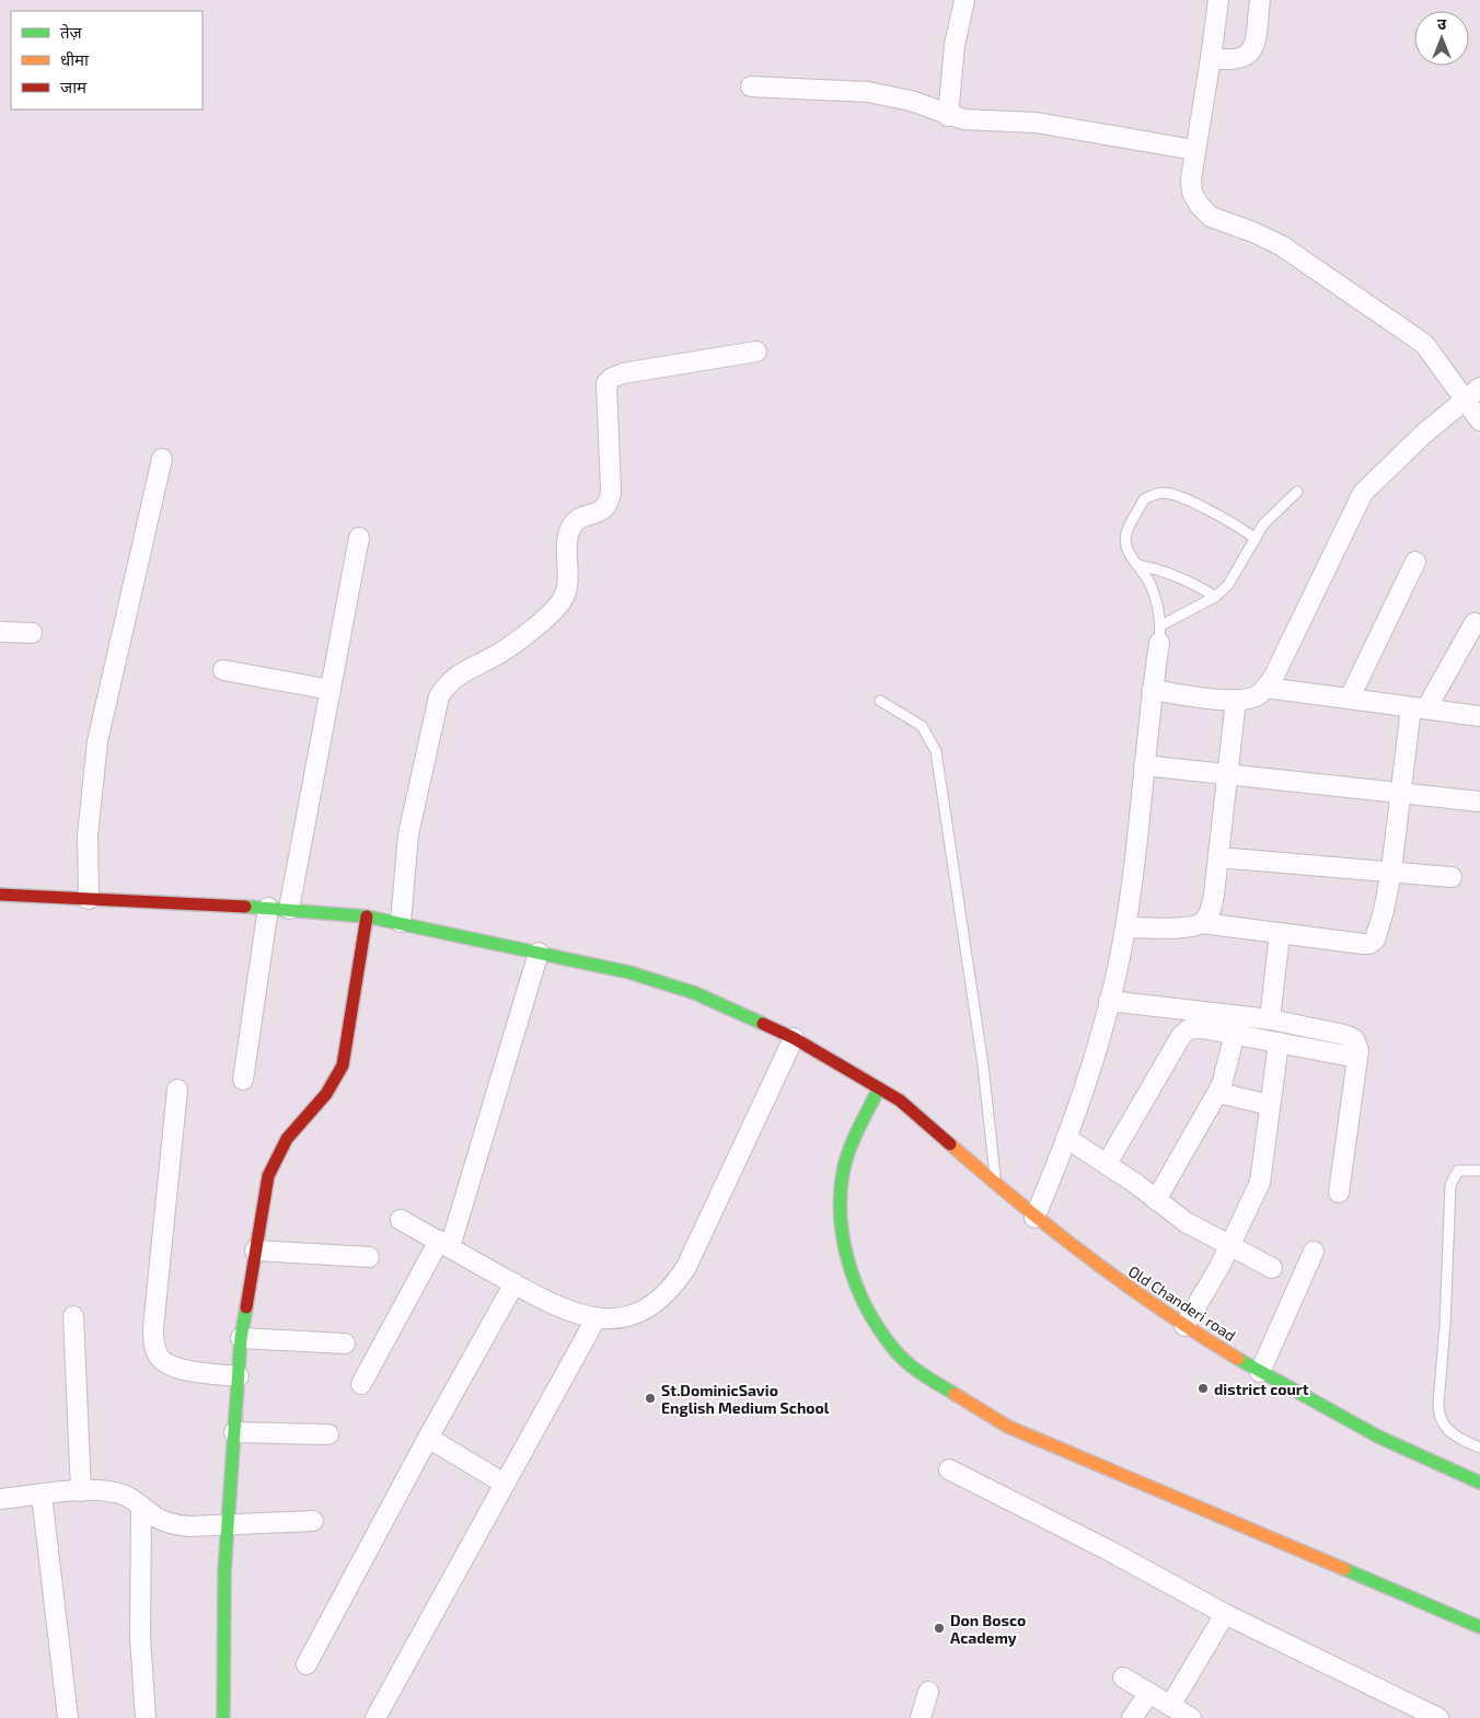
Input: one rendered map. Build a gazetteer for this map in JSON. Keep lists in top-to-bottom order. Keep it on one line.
{"streets":{"street":["Old Chanderi road"]},"places":["district court","St.DominicSavio English Medium School","Don Bosco Academy"],"legend":["तेज़","धीमा","जाम"],"north":"top"}
